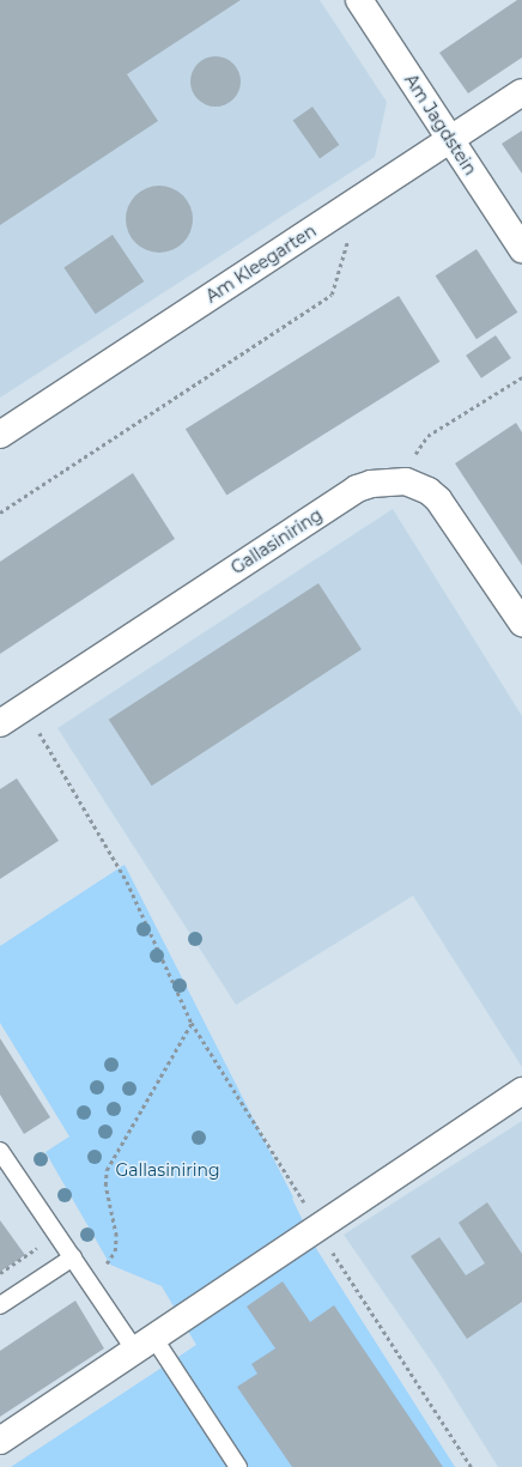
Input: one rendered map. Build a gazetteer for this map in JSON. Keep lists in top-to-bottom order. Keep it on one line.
{"streets":{"street":["Am Jagdstein","Am Kleegarten","Gallasiniring"]},"crossings":[["Am Jagdstein","Am Kleegarten"]],"parks":["Gallasiniring"]}
